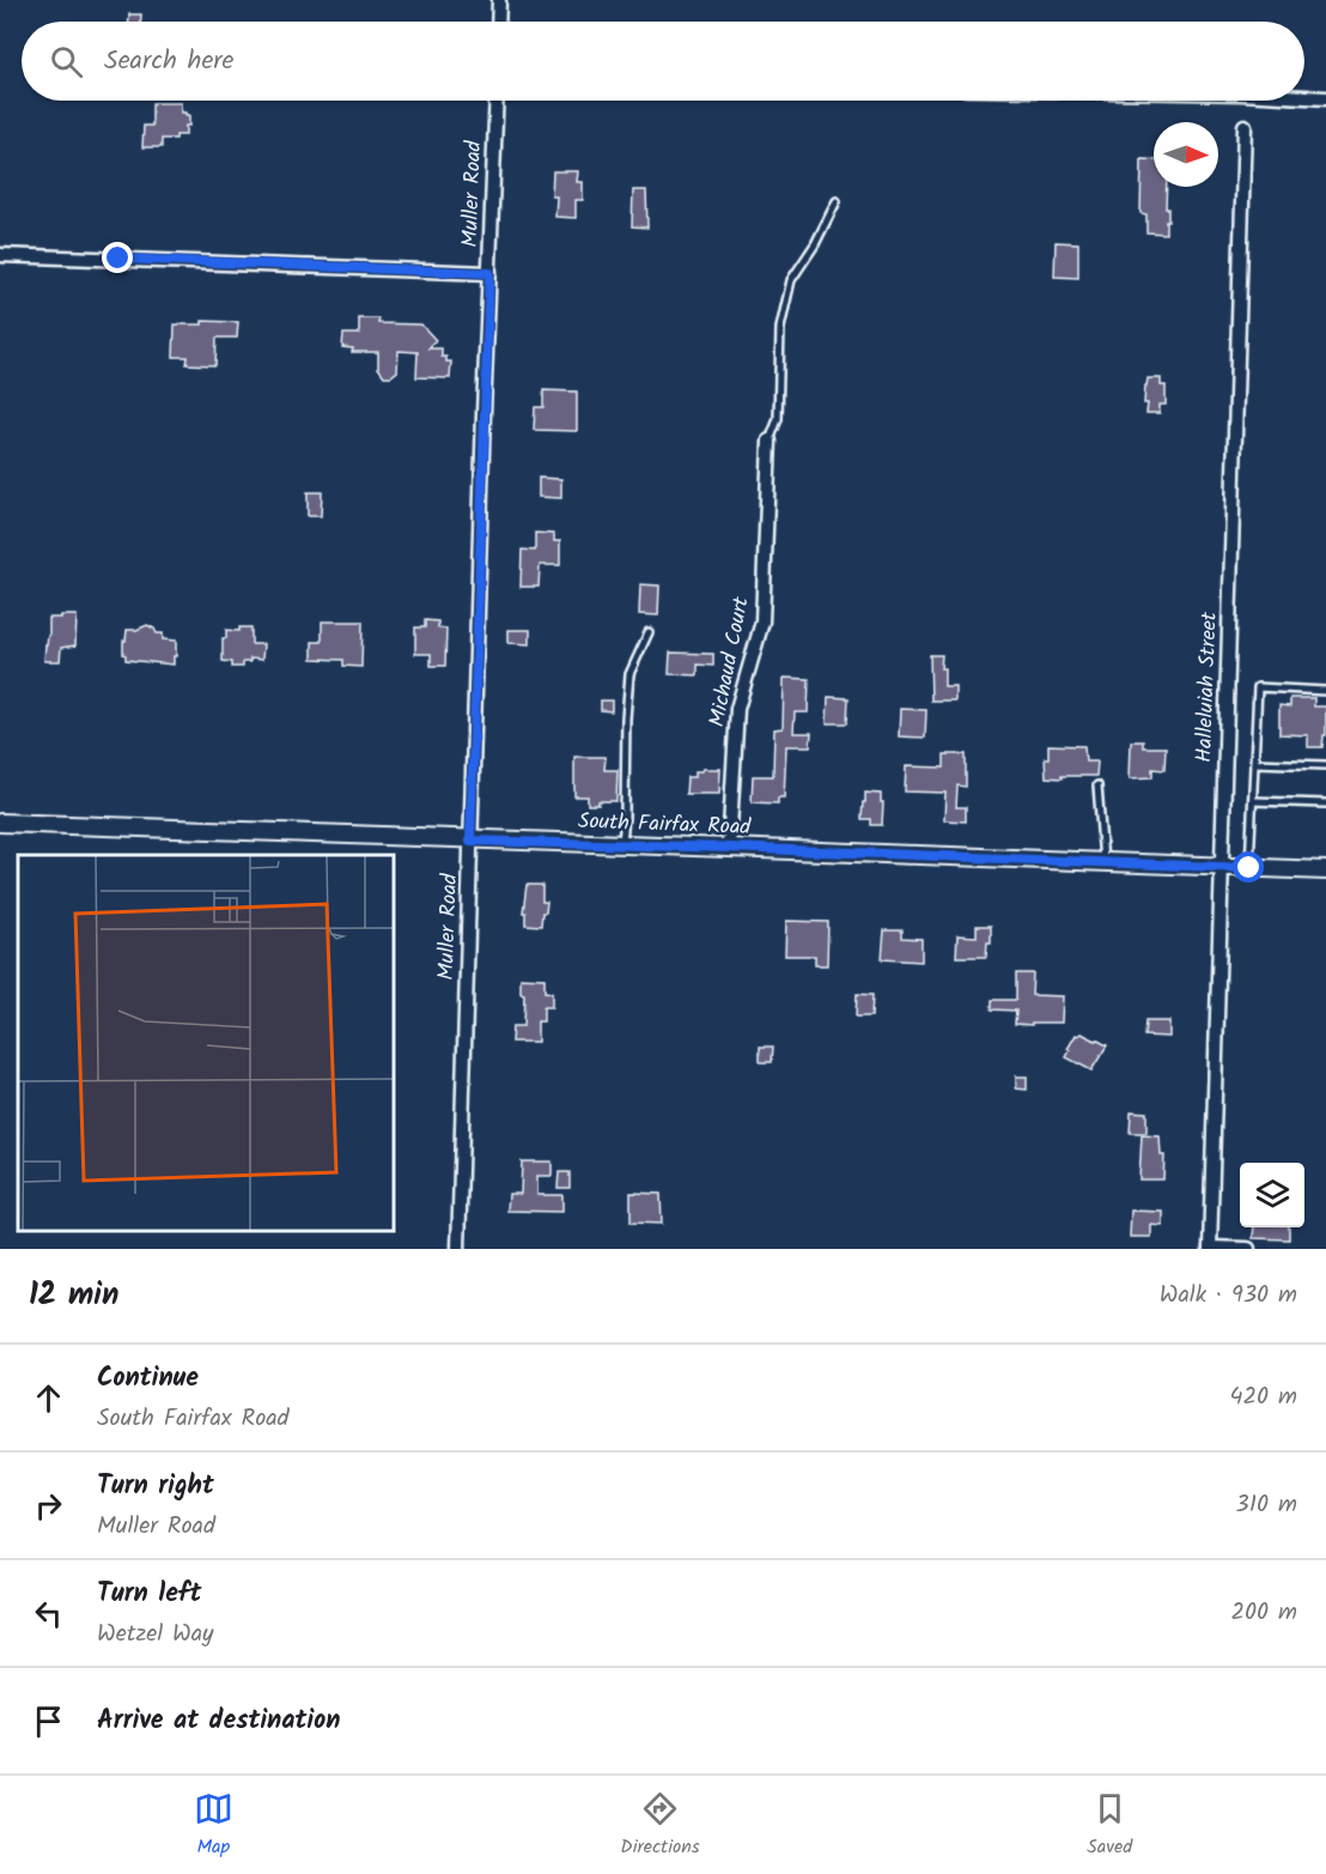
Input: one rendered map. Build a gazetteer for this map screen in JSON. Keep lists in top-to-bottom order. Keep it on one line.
{"streets":{"street":["Muller Road","Michaud Court","Halleluiah Street","South Fairfax Road"]},"crossings":[["Muller Road","South Fairfax Road"],["Michaud Court","South Fairfax Road"],["Halleluiah Street","South Fairfax Road"]],"north":"right","page":{"search":"Search here","heading":["12 min","Walk · 930 m"],"list":[["Continue","South Fairfax Road","420 m"],["Turn right","Muller Road","310 m"],["Turn left","Wetzel Way","200 m"],"Arrive at destination"],"nav":["Map","Directions","Saved"]}}
